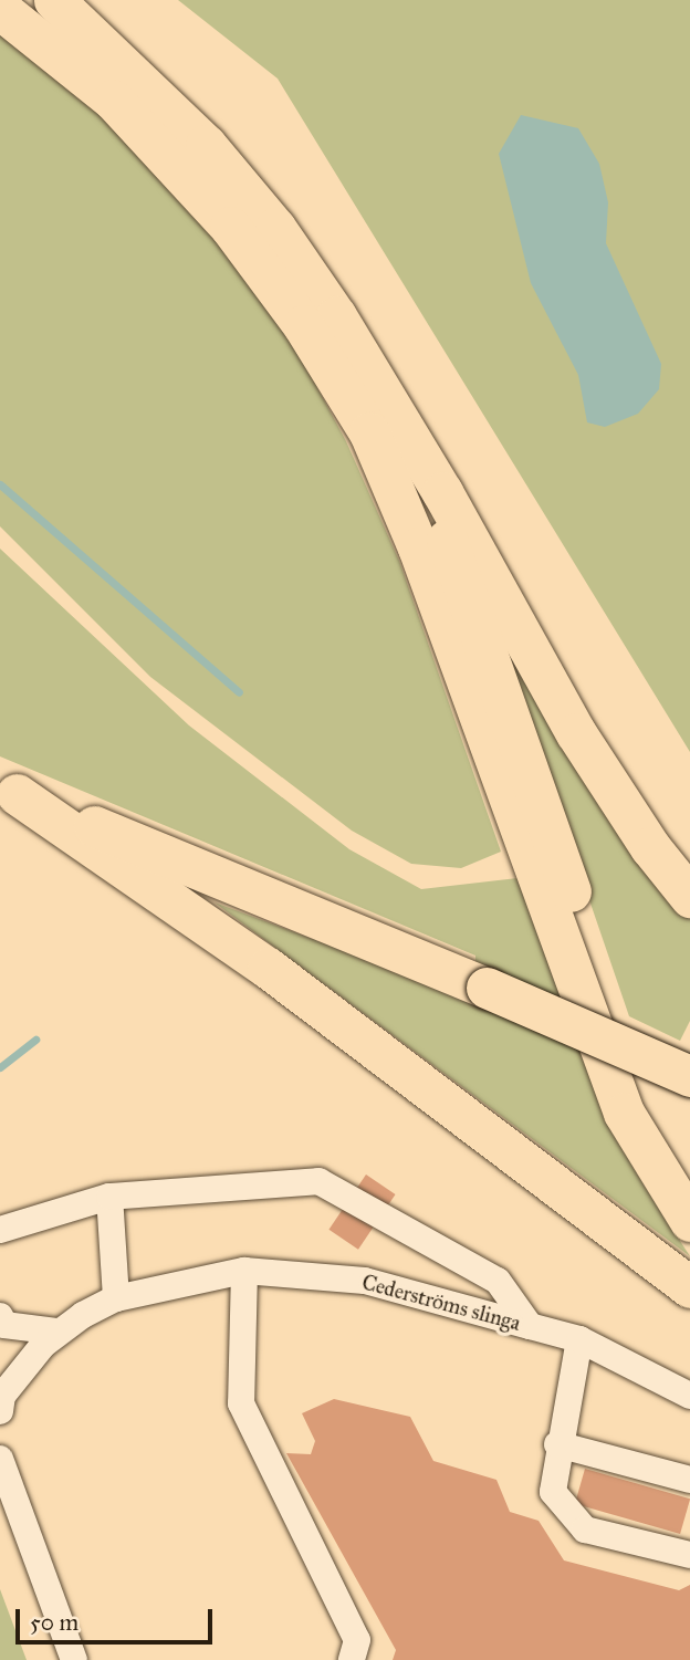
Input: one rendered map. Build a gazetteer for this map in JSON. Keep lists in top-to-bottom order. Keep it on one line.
{"streets":{"street":["Cederströms slinga"]},"scale_bar":"50 m"}
